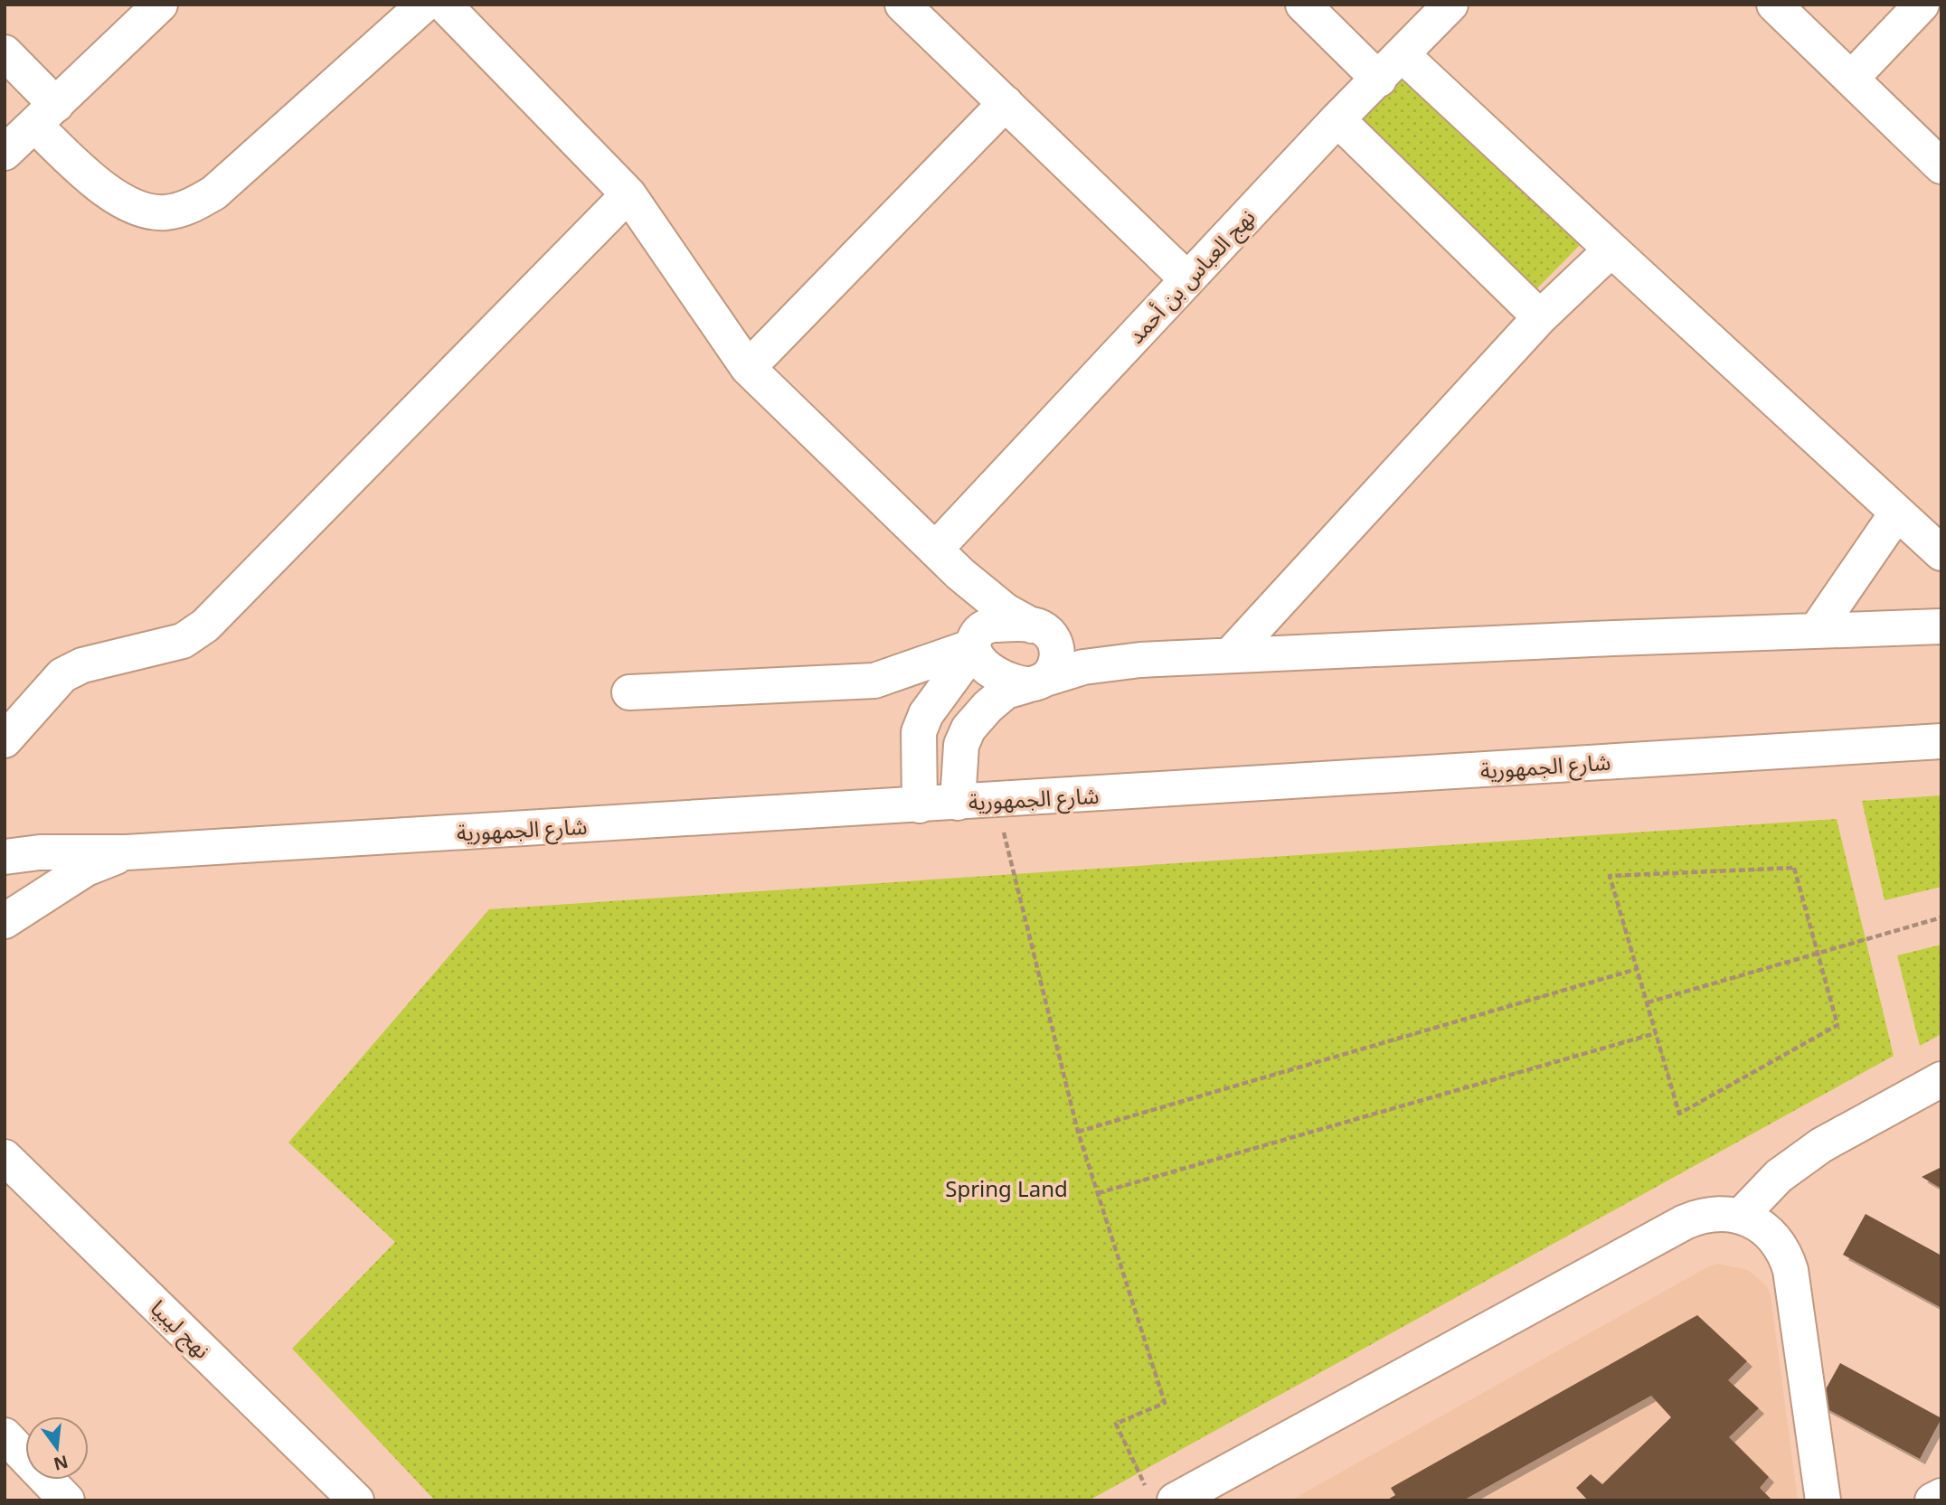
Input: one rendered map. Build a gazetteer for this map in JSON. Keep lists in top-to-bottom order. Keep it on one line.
{"streets":{"street":["نهج العباس بن أحمد","شارع الجمهورية","نهج ليبيا"]},"parks":["Spring Land"],"north":"bottom"}
